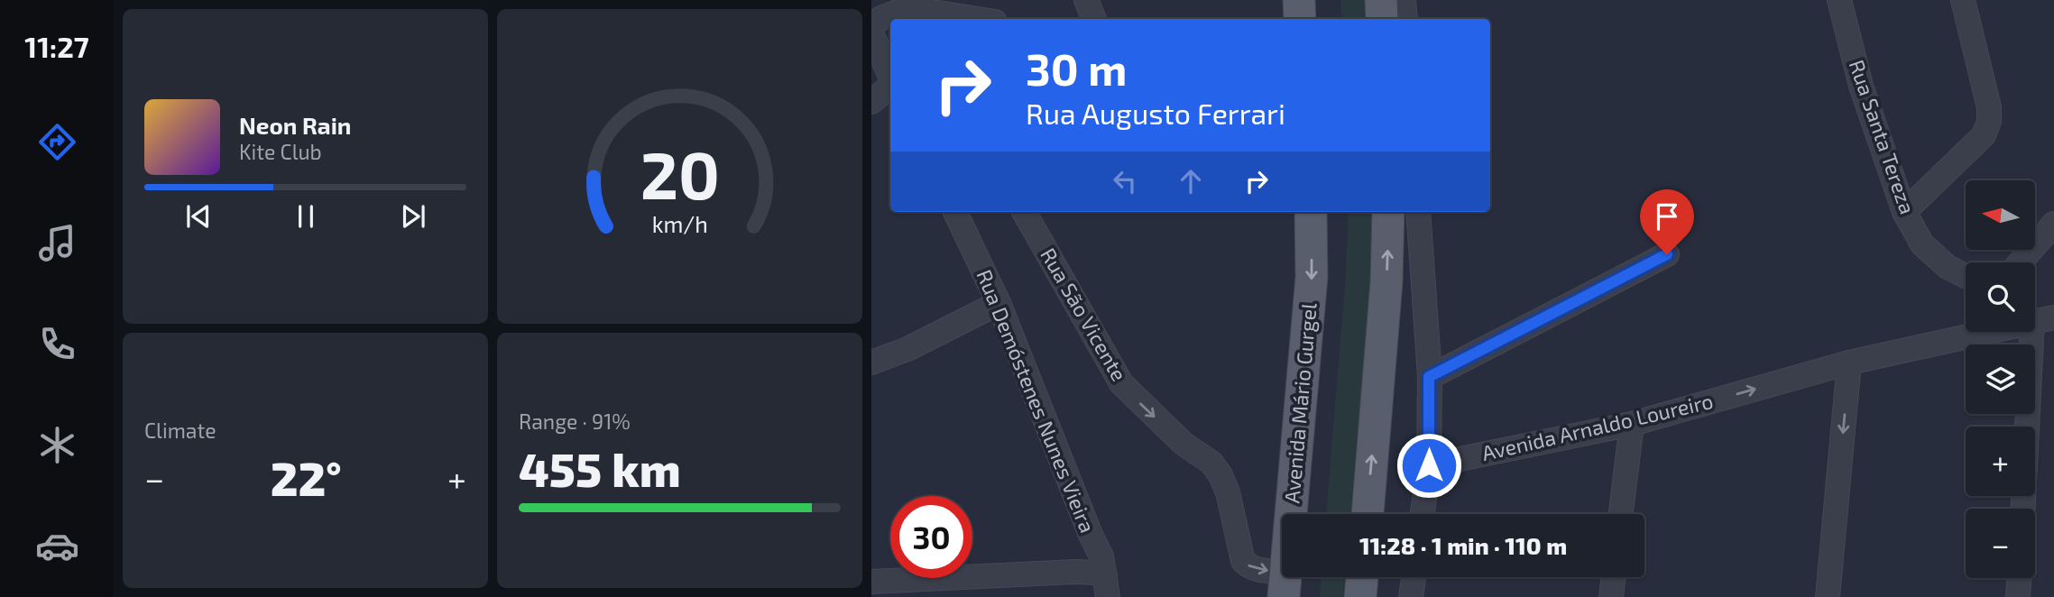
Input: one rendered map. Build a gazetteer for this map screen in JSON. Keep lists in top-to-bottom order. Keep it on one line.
{"streets":{"main road":["Avenida Mário Gurgel"],"street":["Rua Santa Tereza","Rua São Vicente","Rua Demóstenes Nunes Vieira","Avenida Arnaldo Loureiro"]},"crossings":[["Rua São Vicente","Avenida Mário Gurgel"]],"one_way":["Rua São Vicente"],"north":"left","page":{"tabs":"11:27","turn":["30 m","Rua Augusto Ferrari"],"song":["Neon Rain","Kite Club"],"map_buttons":["+","−"],"tile":["Climate",["Range · 91%","455 km"]],"heat":["−","22°","+"],"limit":"30","trip":"11:28 · 1 min · 110 m","gauge":["20","km/h"]}}
